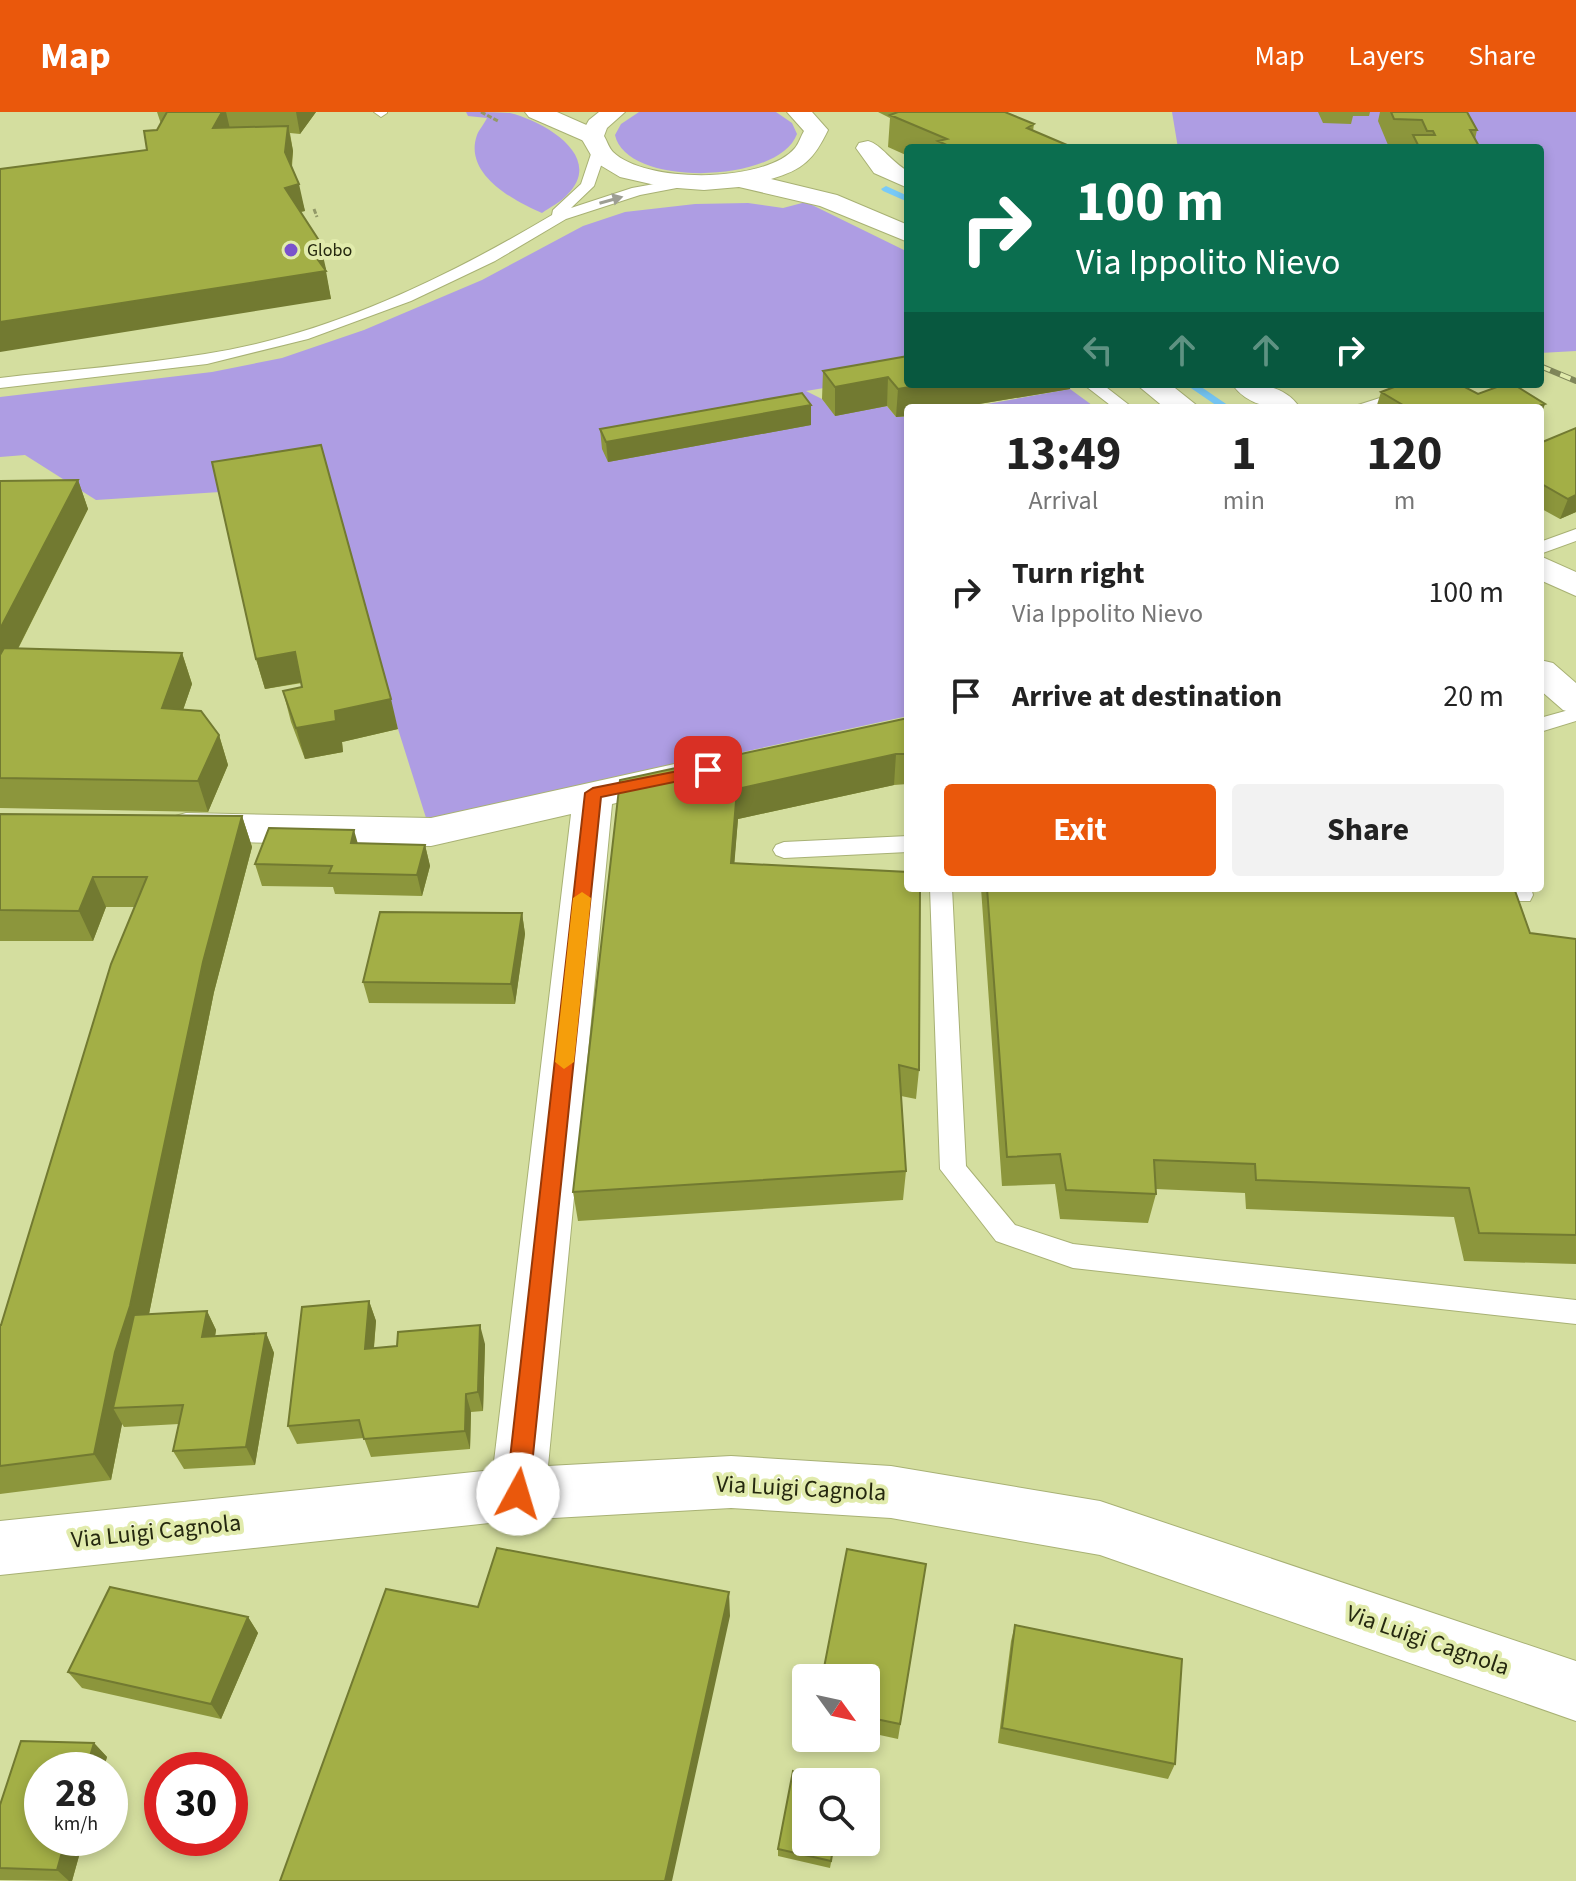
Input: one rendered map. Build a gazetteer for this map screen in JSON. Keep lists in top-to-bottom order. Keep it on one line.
{"streets":{"street":["Via Luigi Cagnola"]},"places":["Globo"],"north":"bottom right","page":{"header":"Map","nav":["Map","Layers","Share"],"turn":["100 m","Via Ippolito Nievo"],"eta":["13:49","Arrival","1","min","120","m"],"list":[{"name":"Turn right","note":"Via Ippolito Nievo","value":"100 m"},{"name":"Arrive at destination","value":"20 m"}],"buttons":["Exit","Share"],"speed":"28 km/h","limit":"30"}}
